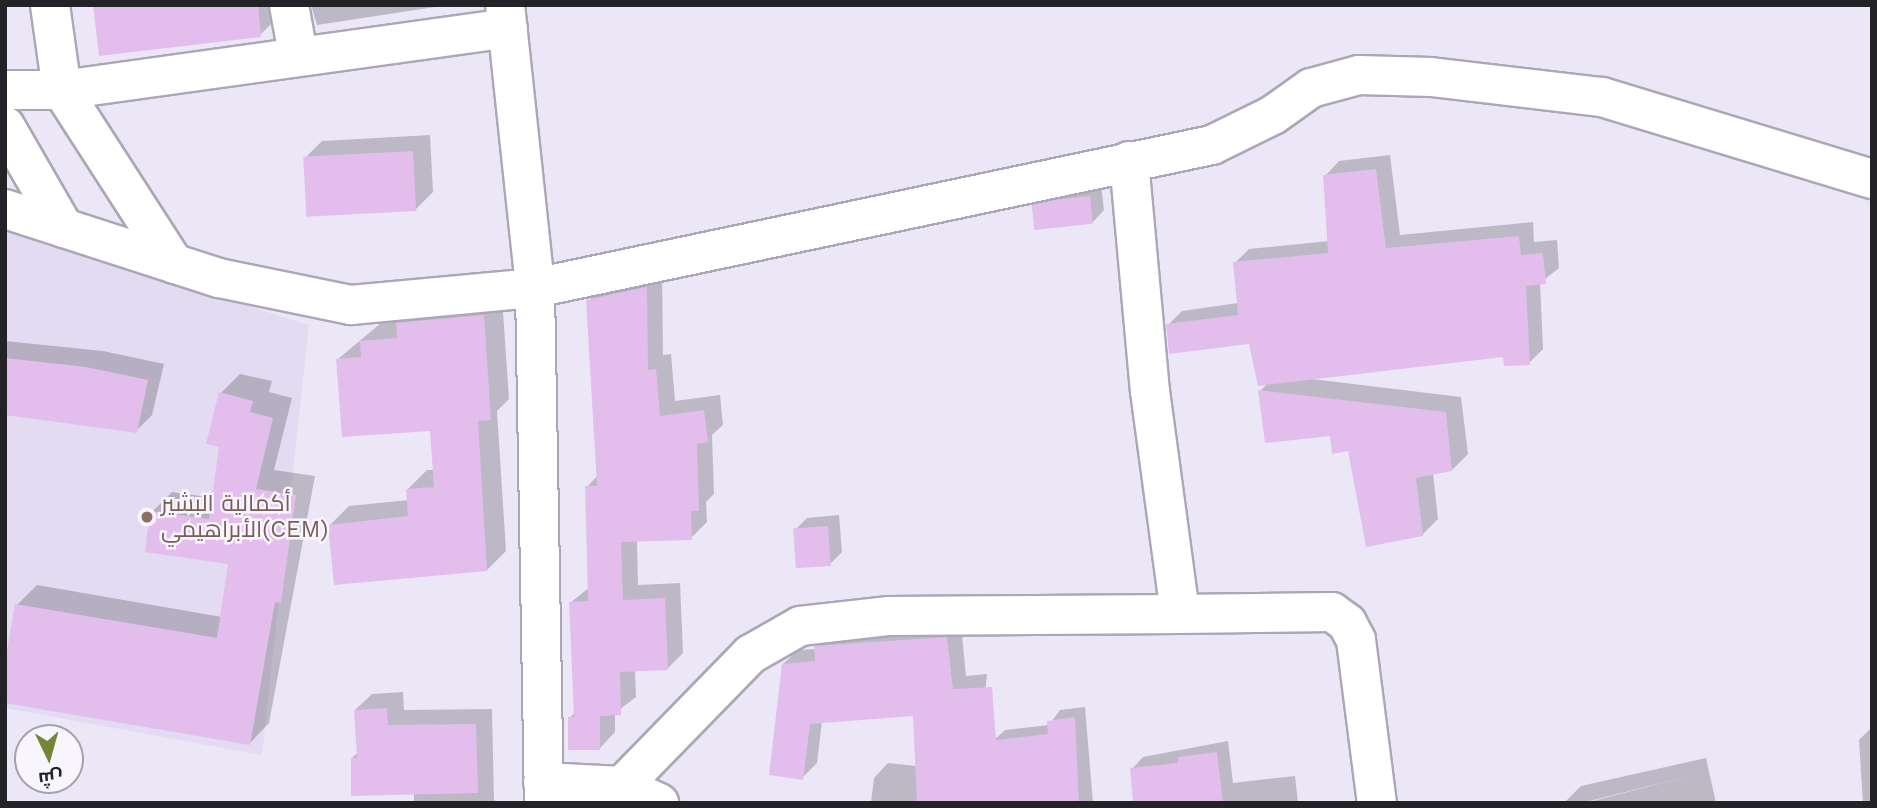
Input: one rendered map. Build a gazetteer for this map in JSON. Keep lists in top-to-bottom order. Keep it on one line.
{"places":["أكمالية البشير الأبراهيمي(CEM)"],"north":"bottom"}
